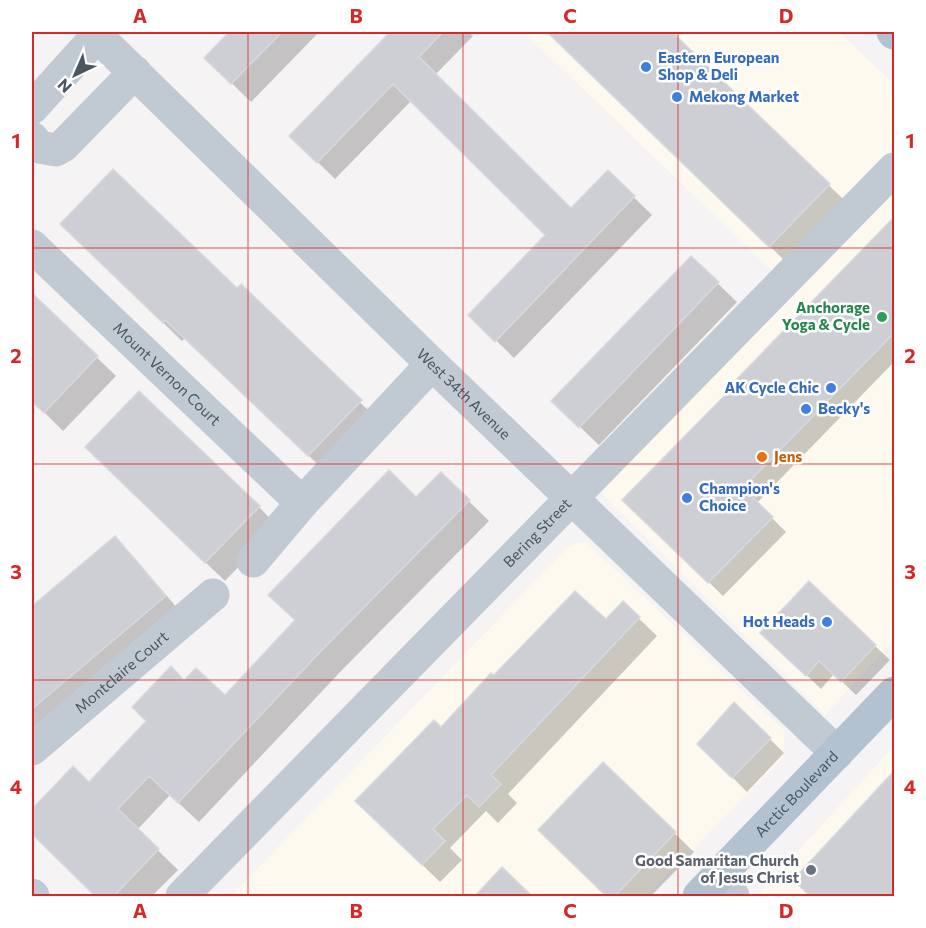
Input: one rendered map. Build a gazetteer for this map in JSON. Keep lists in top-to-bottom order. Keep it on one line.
{"streets":{"main road":["Arctic Boulevard"],"street":["Mount Vernon Court","West 34th Avenue","Bering Street","Montclaire Court"]},"crossings":[["West 34th Avenue","Bering Street"],["West 34th Avenue","Arctic Boulevard"]],"places":["Eastern European Shop & Deli","Mekong Market","Anchorage Yoga & Cycle","AK Cycle Chic","Becky's","Jens","Champion's Choice","Hot Heads","Good Samaritan Church of Jesus Christ"],"north":"bottom left","grid":{"columns":["A","B","C","D"],"rows":["1","2","3","4"]}}
